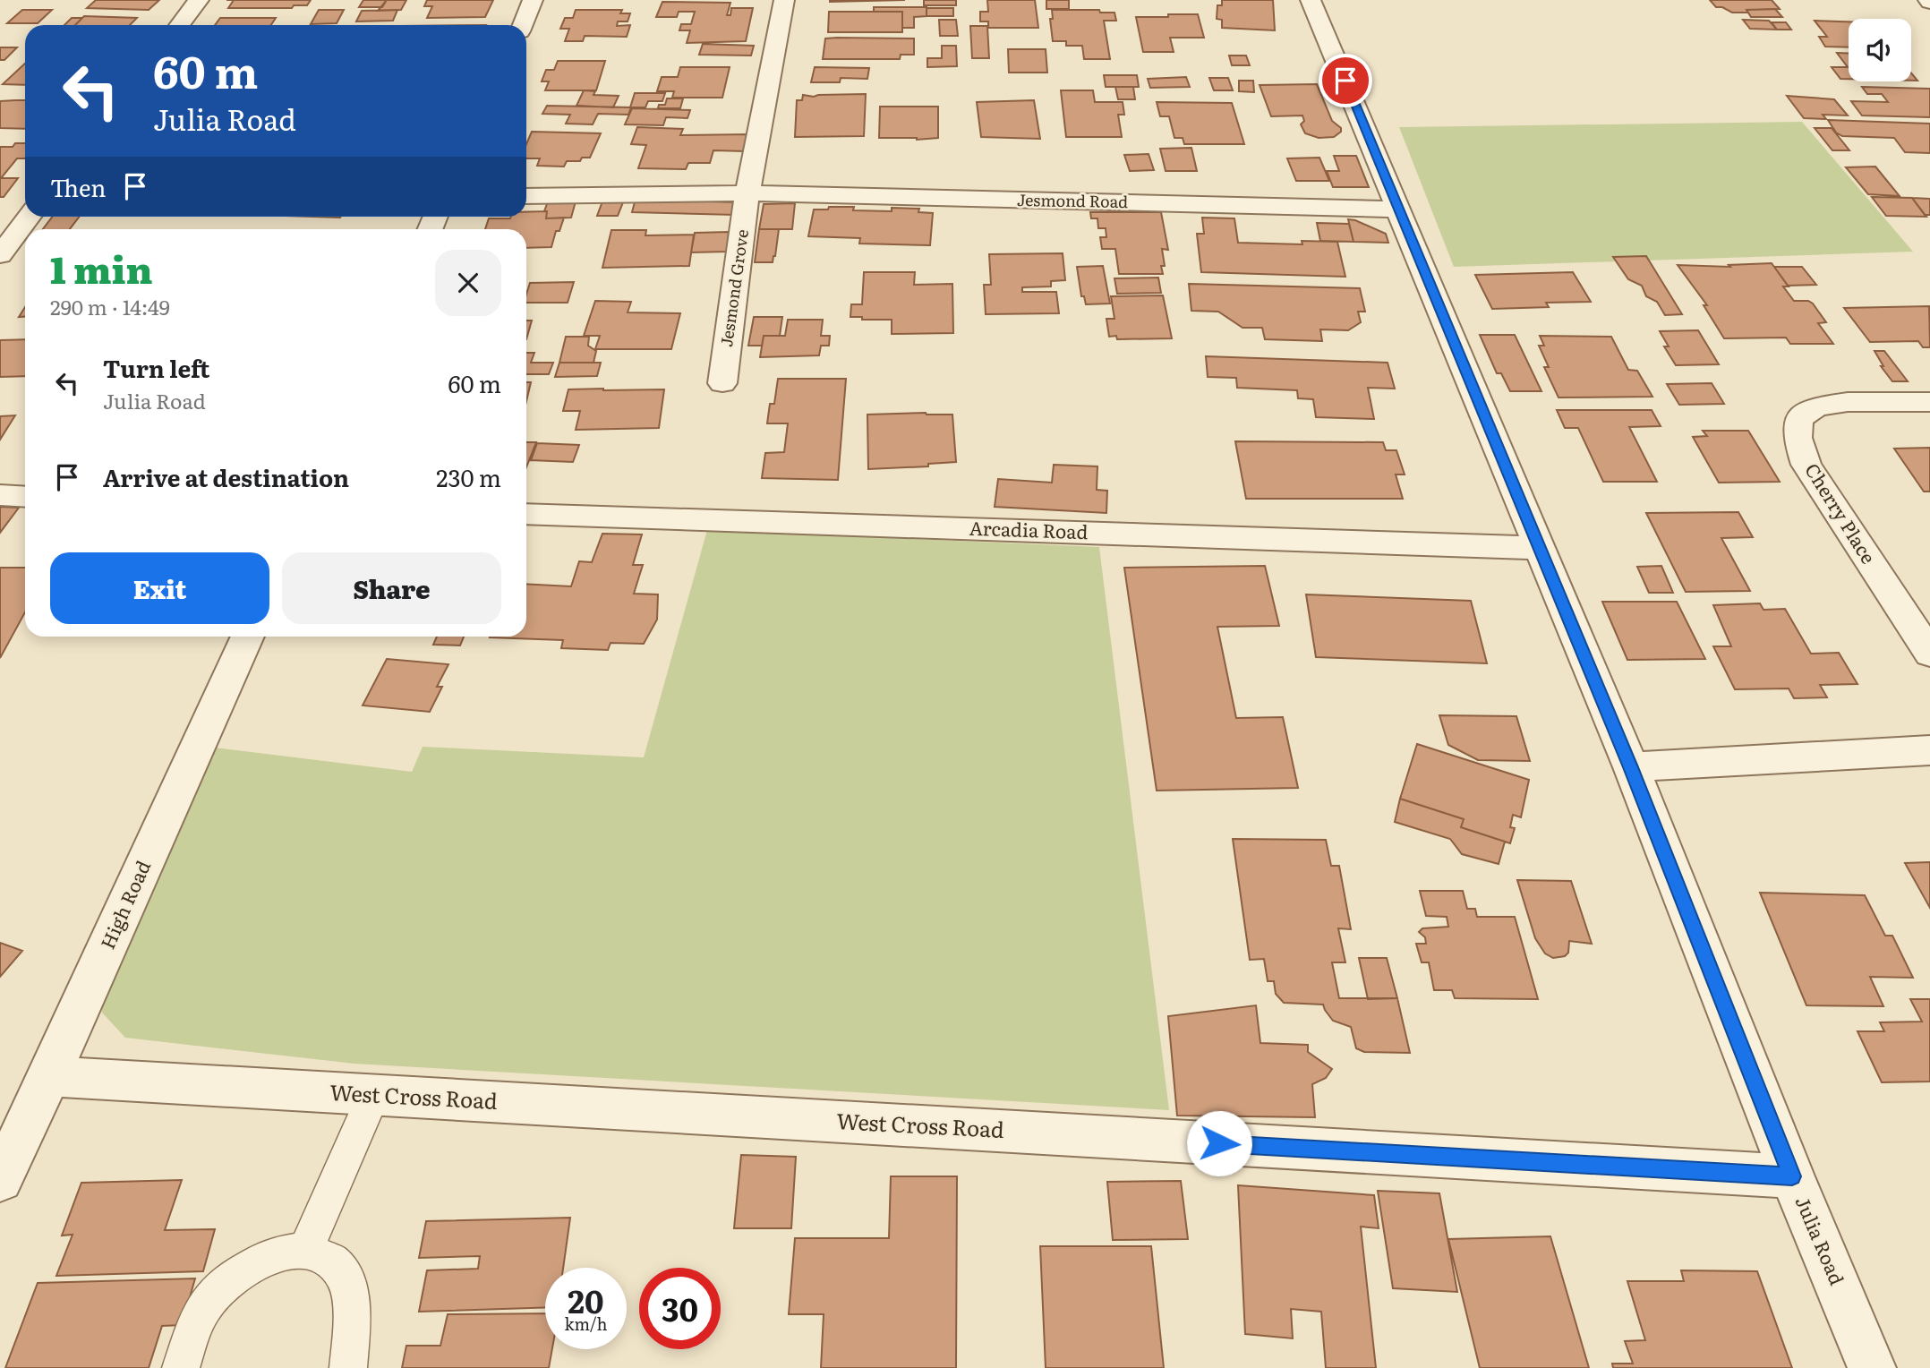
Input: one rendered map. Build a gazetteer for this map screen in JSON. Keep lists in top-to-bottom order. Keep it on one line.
{"streets":{"street":["Jesmond Road","Jesmond Grove","Cherry Place","Arcadia Road","High Road","West Cross Road","Julia Road"]},"crossings":[["Jesmond Road","Jesmond Grove"],["Jesmond Road","Julia Road"],["Arcadia Road","Julia Road"],["High Road","West Cross Road"],["West Cross Road","Julia Road"]],"page":{"turn":["60 m","Julia Road"],"then":"Then","heading":["1 min","290 m · 14:49"],"list":[{"name":"Turn left","note":"Julia Road","value":"60 m"},{"name":"Arrive at destination","value":"230 m"}],"buttons":["Exit","Share"],"speed":"20 km/h","limit":"30"}}
